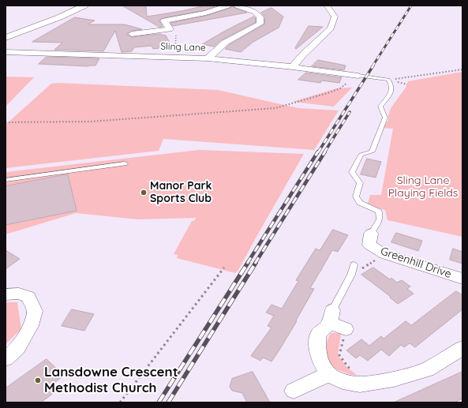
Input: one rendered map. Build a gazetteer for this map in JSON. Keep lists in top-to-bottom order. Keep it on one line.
{"streets":{"street":["Sling Lane","Greenhill Drive"]},"parks":["Sling Lane Playing Fields"],"places":["Manor Park Sports Club","Lansdowne Crescent Methodist Church"]}
